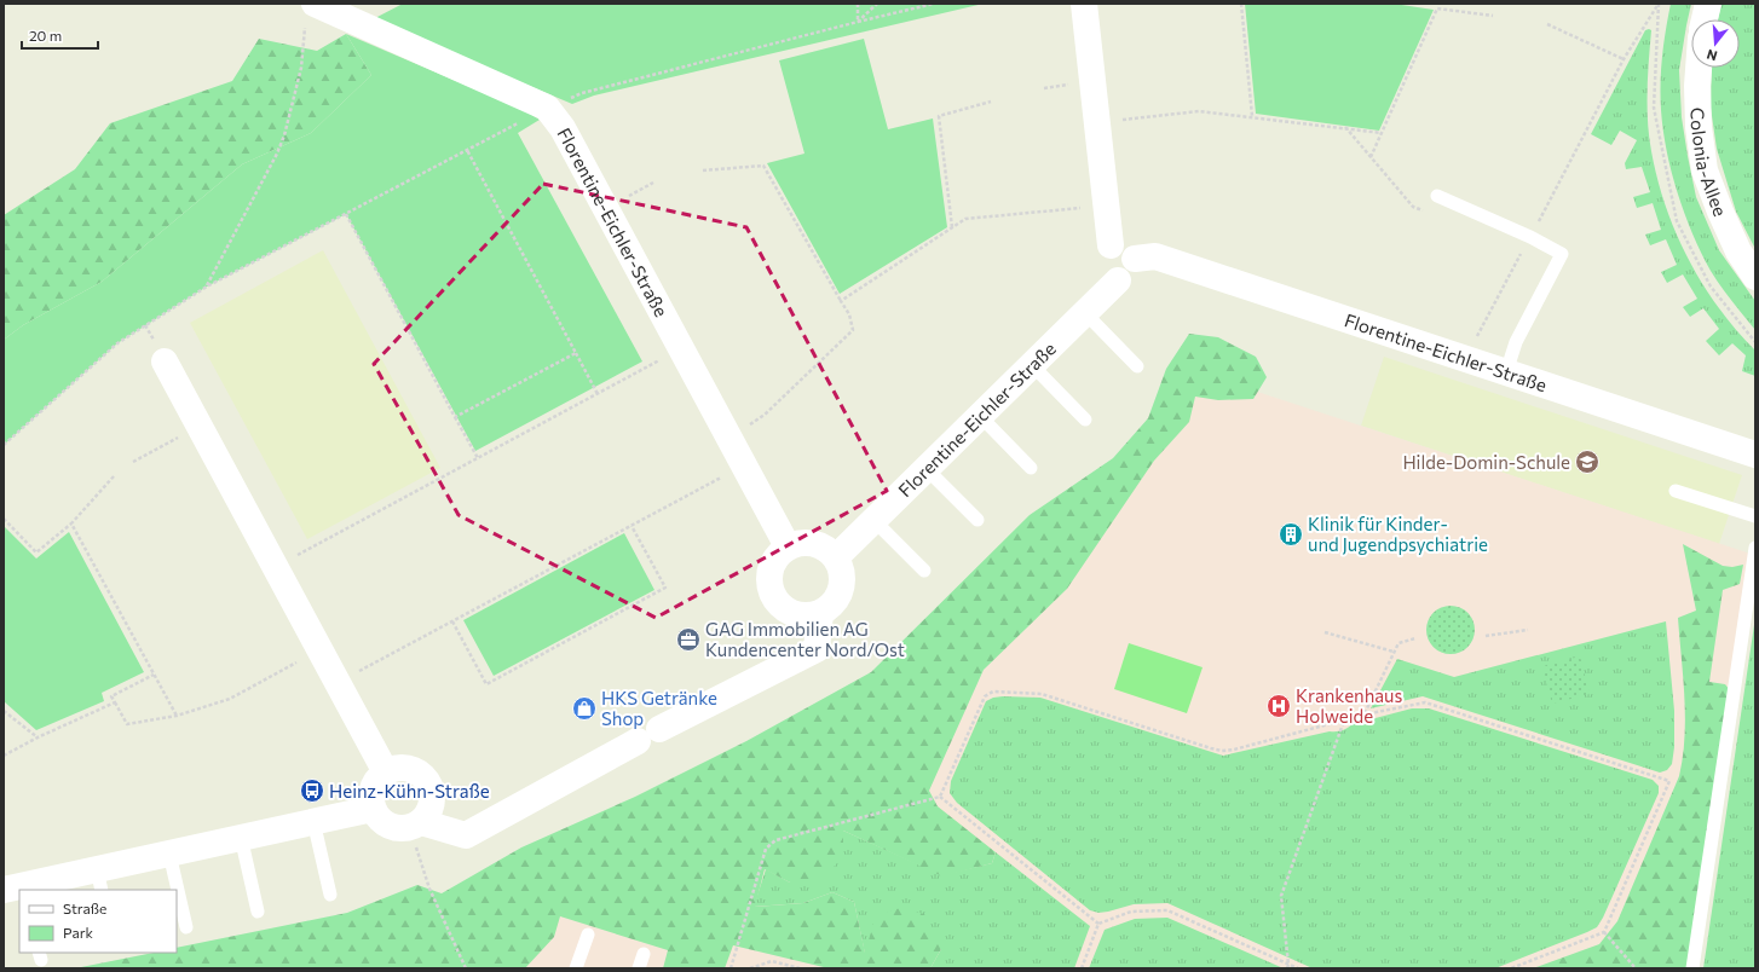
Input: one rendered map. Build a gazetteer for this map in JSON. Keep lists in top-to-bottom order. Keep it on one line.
{"streets":{"street":["Colonia-Allee","Florentine-Eichler-Straße"]},"places":{"school or university":["Hilde-Domin-Schule"],"building":["Klinik für Kinder- und Jugendpsychiatrie"],"office":["GAG Immobilien AG Kundencenter Nord/Ost"],"hospital":["Krankenhaus Holweide"],"shop":["HKS Getränke Shop"],"bus stop":["Heinz-Kühn-Straße"]},"legend":["Straße","Park"],"scale_bar":"20 m","north":"bottom"}
